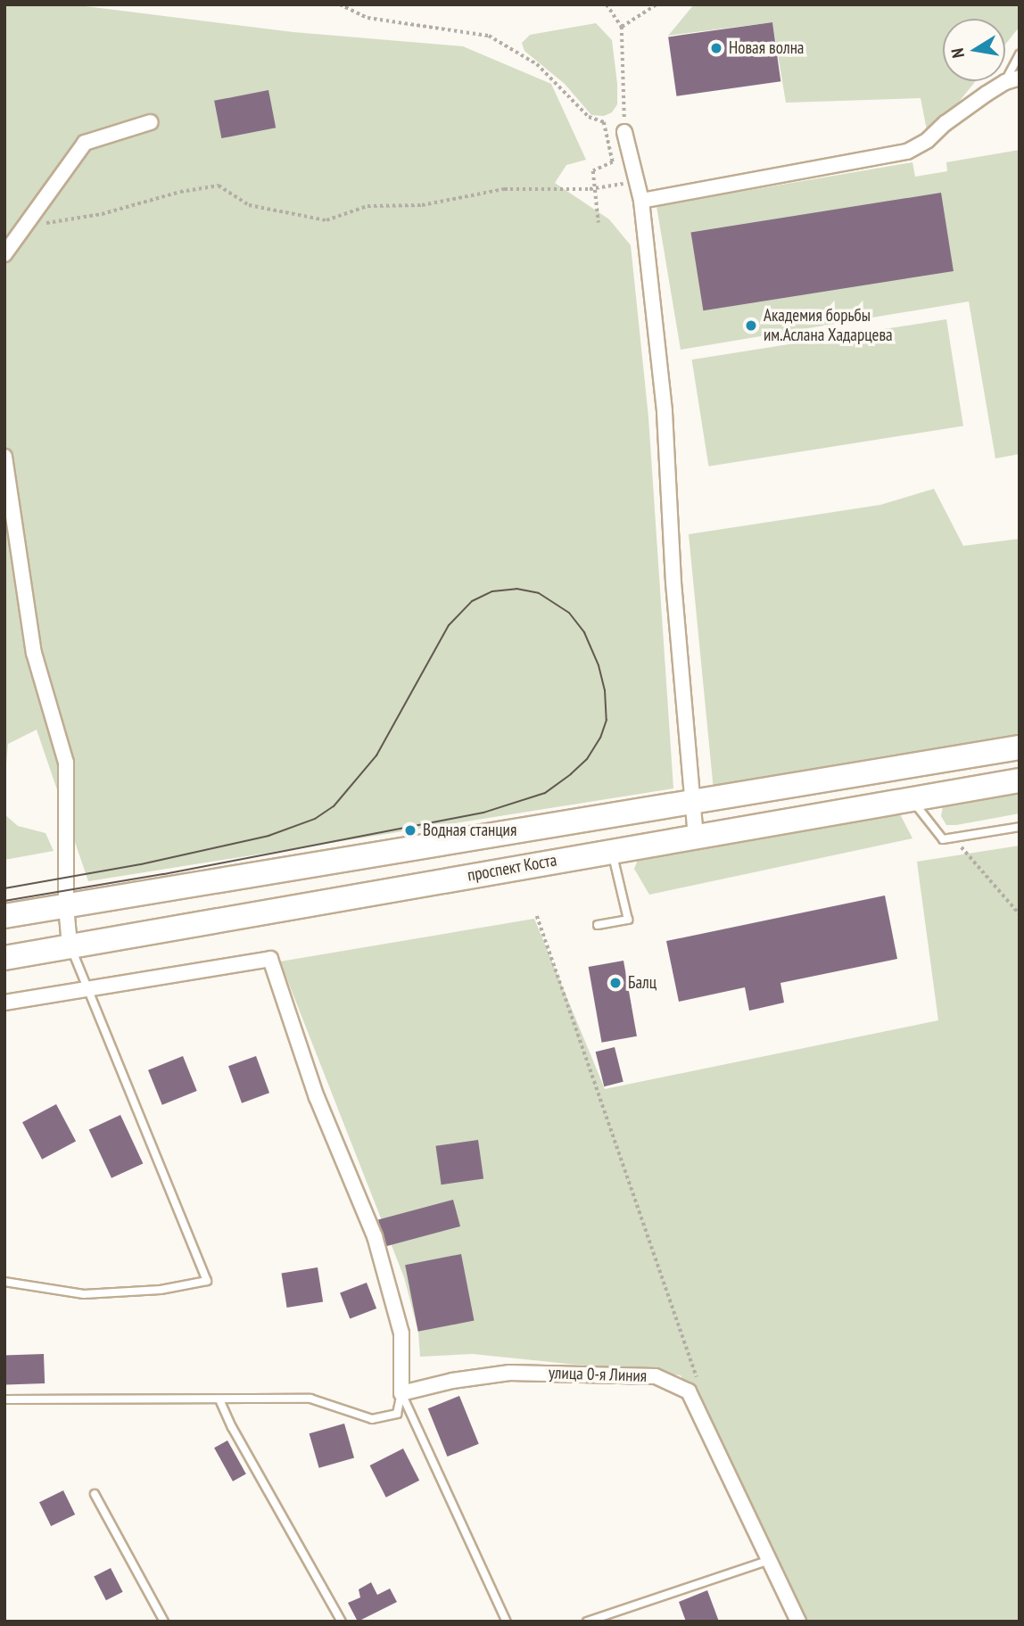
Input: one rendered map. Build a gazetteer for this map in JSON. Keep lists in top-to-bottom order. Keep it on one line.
{"streets":{"main road":["проспект Коста"],"street":["улица 0-я Линия"]},"places":["Новая волна","Академия борьбы им.Аслана Хадарцева","Водная станция","Балц"],"north":"left"}
